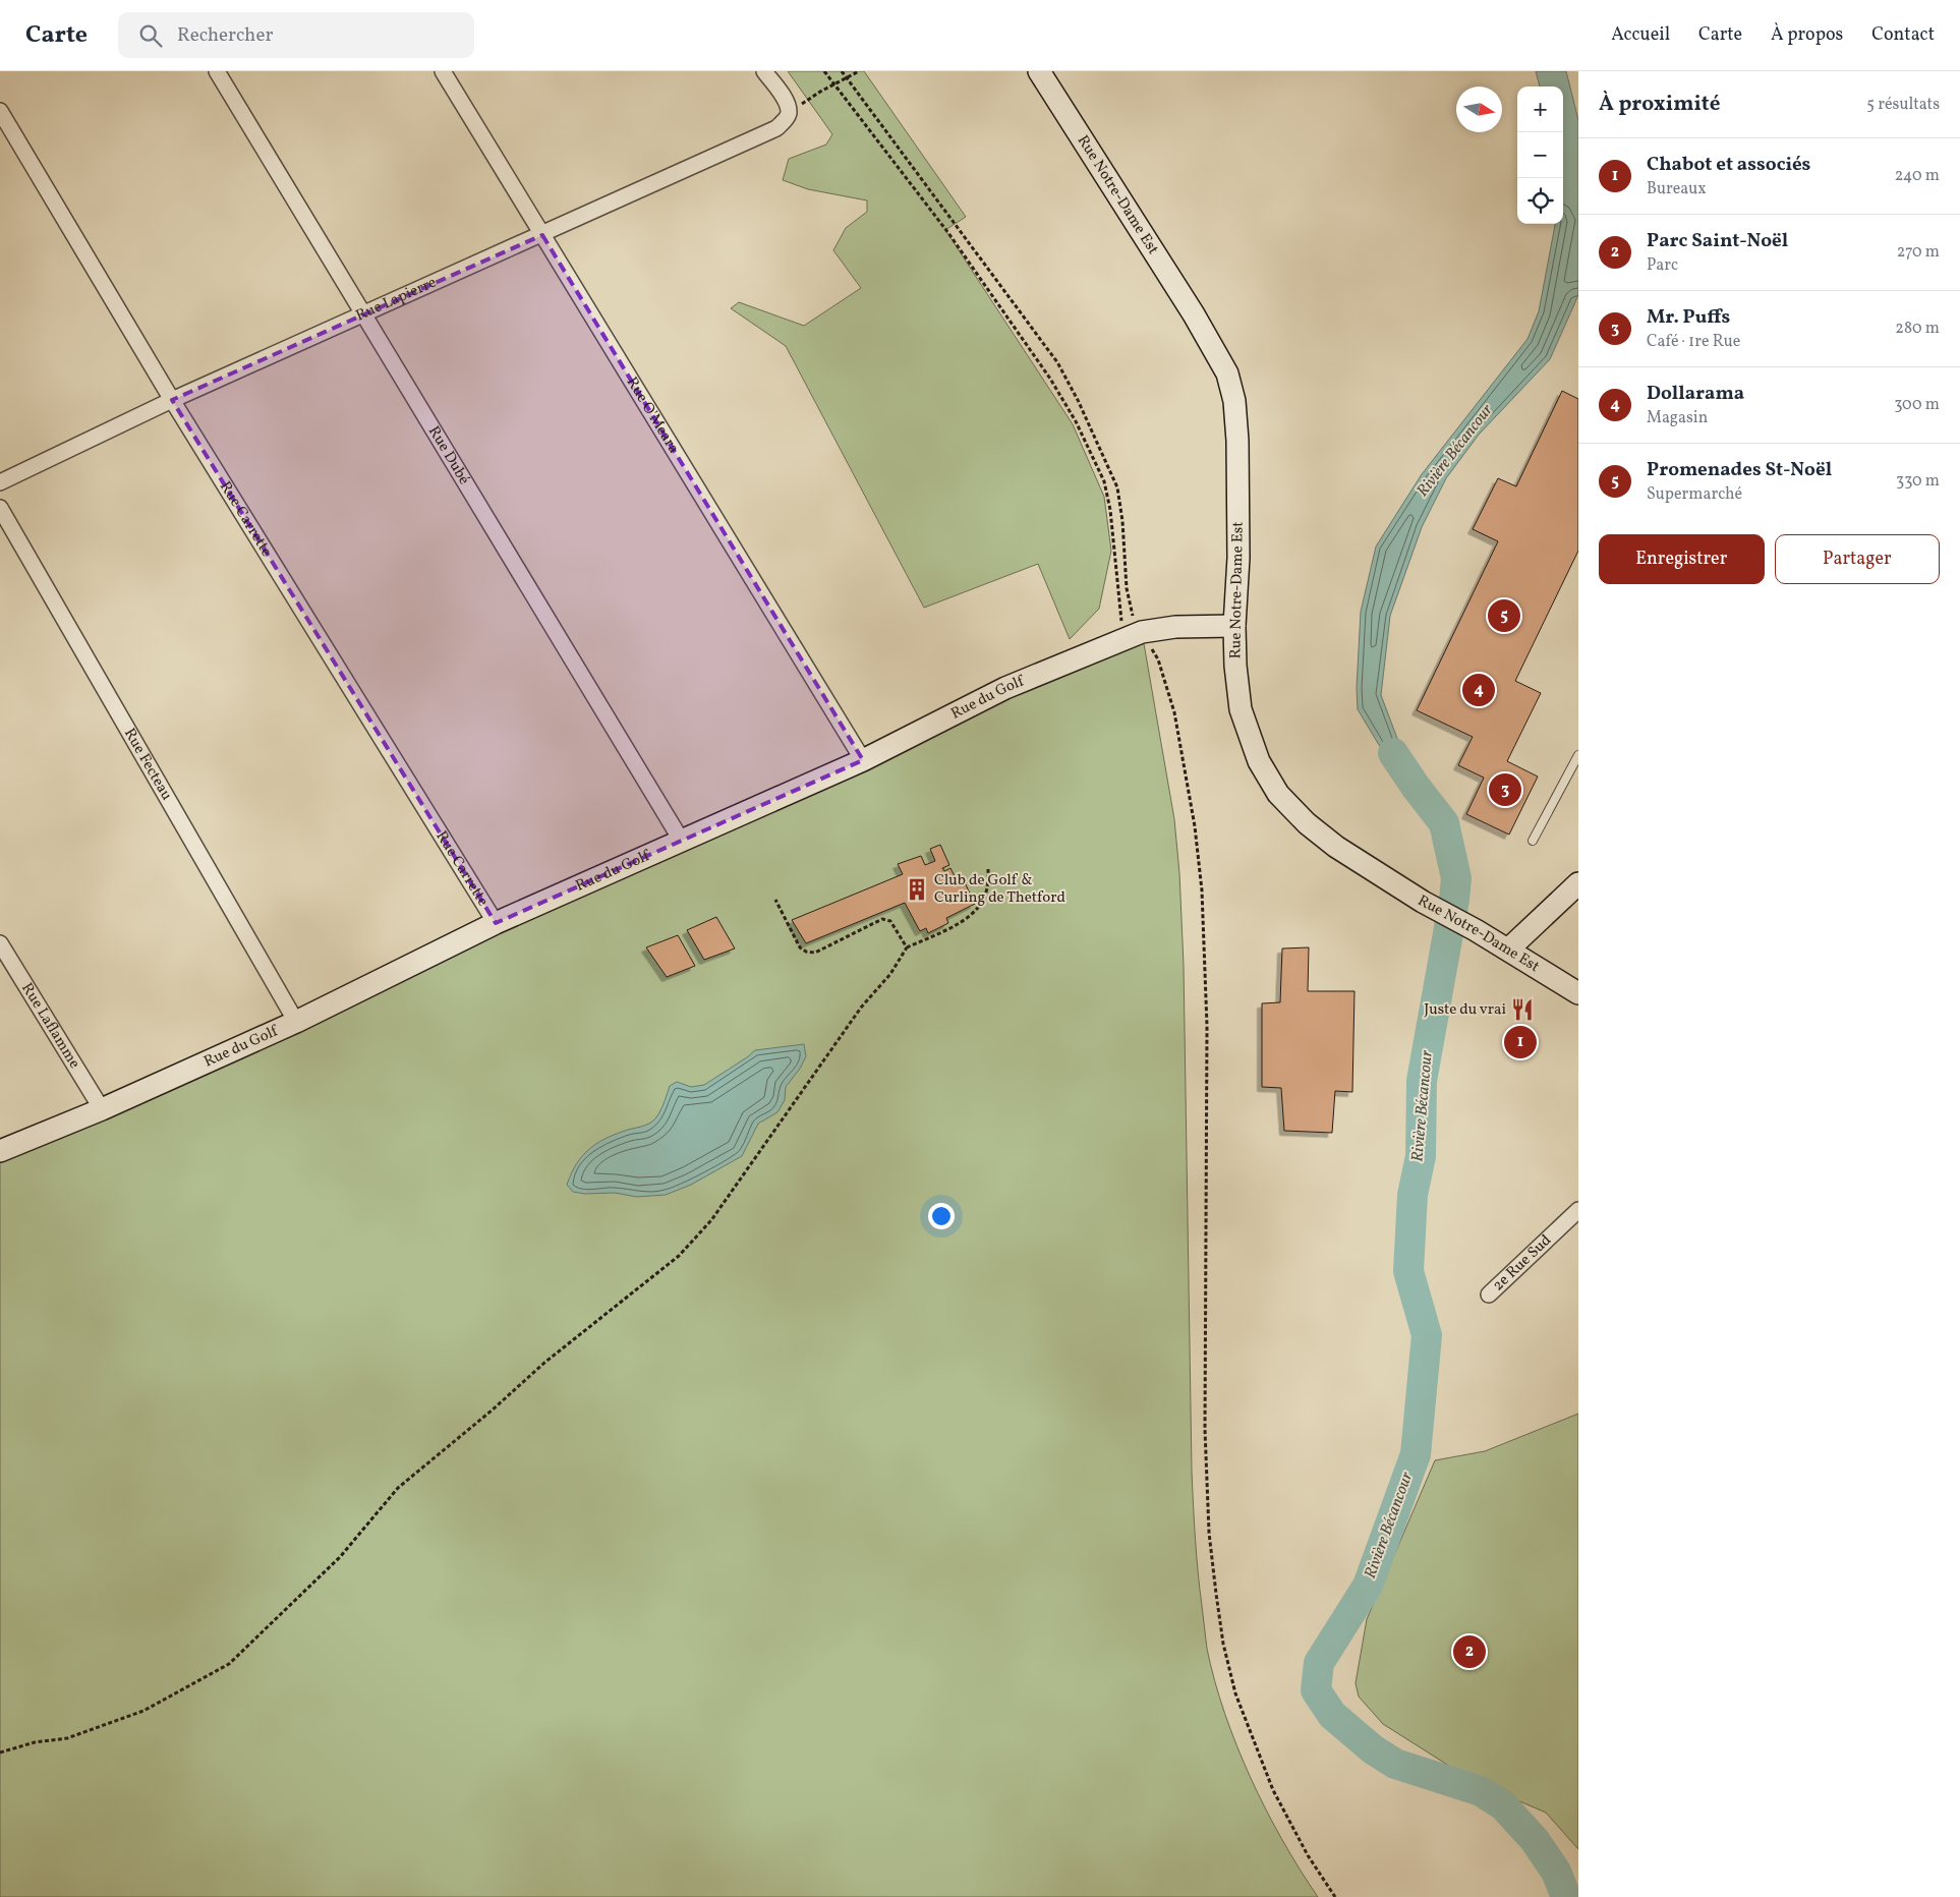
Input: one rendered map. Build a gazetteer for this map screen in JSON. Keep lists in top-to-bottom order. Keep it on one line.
{"streets":{"street":["Rue Notre-Dame Est","Rue Lapierre","Rue O'Meara","Rue Dubé","Rue Carrette","Rue du Golf","Rue Fecteau","Rue Laflamme","2e Rue Sud"]},"crossings":[["Rue Notre-Dame Est","Rue du Golf"],["Rue Lapierre","Rue O'Meara"],["Rue Lapierre","Rue Dubé"],["Rue Lapierre","Rue Carrette"],["Rue O'Meara","Rue du Golf"],["Rue Dubé","Rue du Golf"],["Rue Carrette","Rue du Golf"],["Rue du Golf","Rue Fecteau"],["Rue du Golf","Rue Laflamme"]],"water":["Rivière Bécancour"],"places":{"building":["Club de Golf & Curling de Thetford"],"restaurant":["Juste du vrai"]},"north":"right","page":{"header":"Carte","search":"Rechercher","nav":["Accueil","Carte","À propos","Contact"],"heading":["À proximité","5 résultats"],"map_buttons":["+","−"],"list":[{"mark":"1","name":"Chabot et associés","note":"Bureaux","value":"240 m"},{"mark":"2","name":"Parc Saint-Noël","note":"Parc","value":"270 m"},{"mark":"3","name":"Mr. Puffs","note":"Café · 1re Rue","value":"280 m"},{"mark":"4","name":"Dollarama","note":"Magasin","value":"300 m"},{"mark":"5","name":"Promenades St-Noël","note":"Supermarché","value":"330 m"}],"buttons":["Enregistrer","Partager"],"pins":["5","4","3","1","2"]}}
